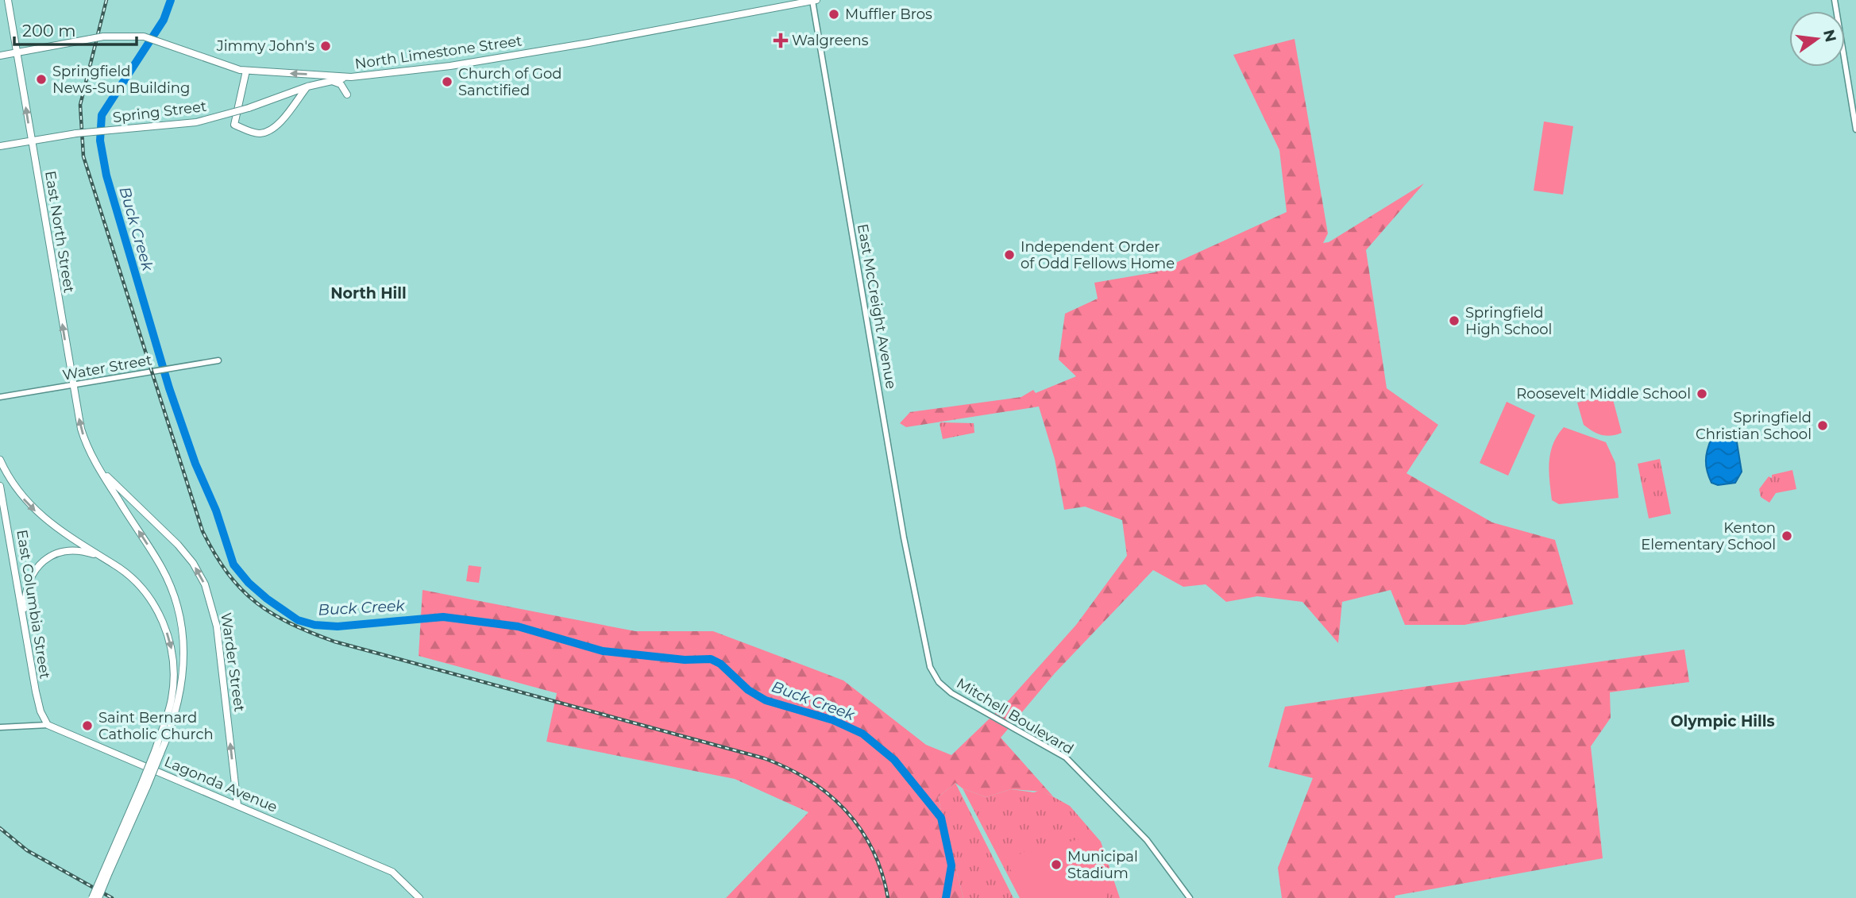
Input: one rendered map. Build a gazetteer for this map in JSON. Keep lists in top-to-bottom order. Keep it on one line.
{"streets":{"main road":["North Limestone Street","Spring Street","East North Street","East Columbia Street","Warder Street","Lagonda Avenue"],"street":["East McCreight Avenue","Water Street","Mitchell Boulevard"]},"crossings":[["North Limestone Street","Spring Street"],["North Limestone Street","East North Street"],["North Limestone Street","East McCreight Avenue"],["Spring Street","East North Street"],["East North Street","Water Street"],["East North Street","Warder Street"],["East McCreight Avenue","Mitchell Boulevard"],["East Columbia Street","Lagonda Avenue"],["Warder Street","Lagonda Avenue"]],"one_way":["East North Street"],"districts":["North Hill","Olympic Hills"],"water":["Buck Creek"],"places":{"other":["Muffler Bros","Jimmy John's","Springfield News-Sun Building","Church of God Sanctified","Independent Order of Odd Fellows Home","Springfield High School","Roosevelt Middle School","Springfield Christian School","Kenton Elementary School","Saint Bernard Catholic Church","Municipal Stadium"],"health":["Walgreens"]},"scale_bar":"200 m","north":"right"}
